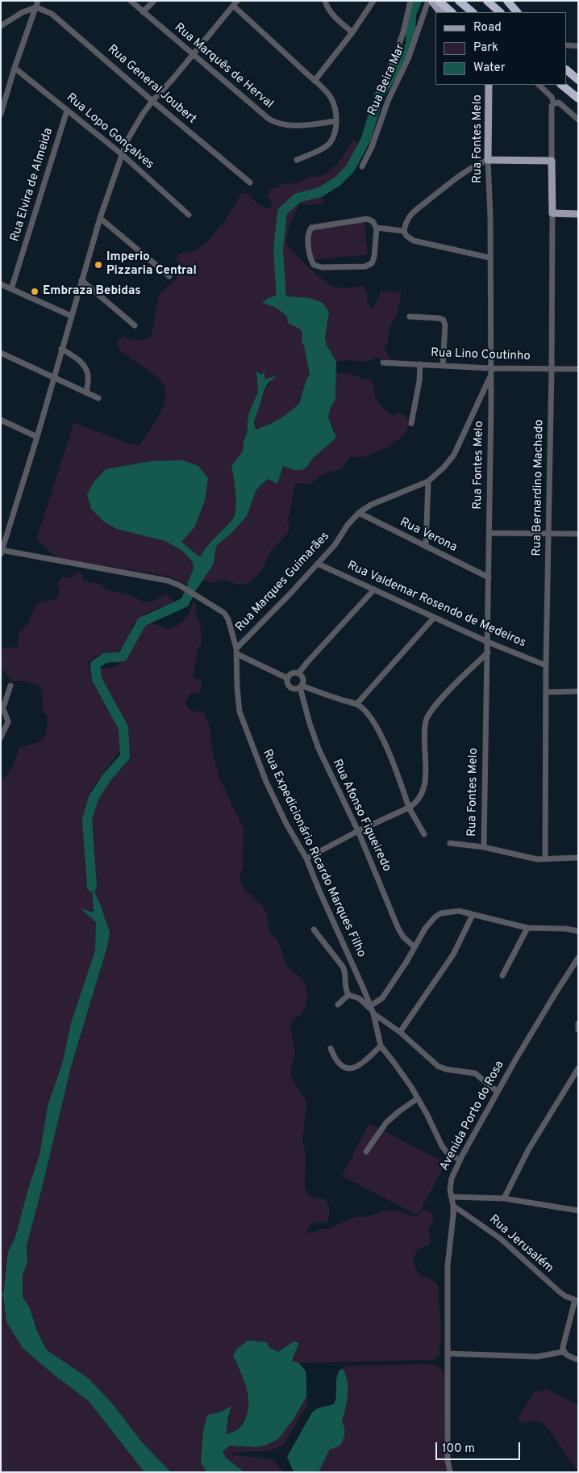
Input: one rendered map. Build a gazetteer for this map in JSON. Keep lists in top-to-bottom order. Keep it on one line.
{"streets":{"main road":["Rua Fontes Melo","Rua Bernardino Machado"],"street":["Rua Marquês de Herval","Rua Beira Mar","Rua General Joubert","Rua Lopo Gonçalves","Rua Elvira de Almeida","Rua Lino Coutinho","Rua Verona","Rua Marques Guimarães","Rua Valdemar Rosendo de Medeiros","Rua Afonso Figueiredo","Rua Expedicionário Ricardo Marques Filho","Avenida Porto do Rosa","Rua Jerusalém"]},"crossings":[["Rua Lopo Gonçalves","Rua Elvira de Almeida"],["Rua Fontes Melo","Rua Lino Coutinho"],["Rua Fontes Melo","Rua Verona"],["Rua Fontes Melo","Rua Marques Guimarães"],["Rua Fontes Melo","Rua Valdemar Rosendo de Medeiros"],["Rua Lino Coutinho","Rua Bernardino Machado"],["Rua Bernardino Machado","Rua Valdemar Rosendo de Medeiros"],["Rua Verona","Rua Marques Guimarães"],["Rua Marques Guimarães","Rua Valdemar Rosendo de Medeiros"],["Rua Marques Guimarães","Rua Expedicionário Ricardo Marques Filho"],["Rua Expedicionário Ricardo Marques Filho","Avenida Porto do Rosa"],["Avenida Porto do Rosa","Rua Jerusalém"]],"places":["Imperio Pizzaria Central","Embraza Bebidas"],"legend":["Road","Park","Water"],"scale_bar":"100 m"}
